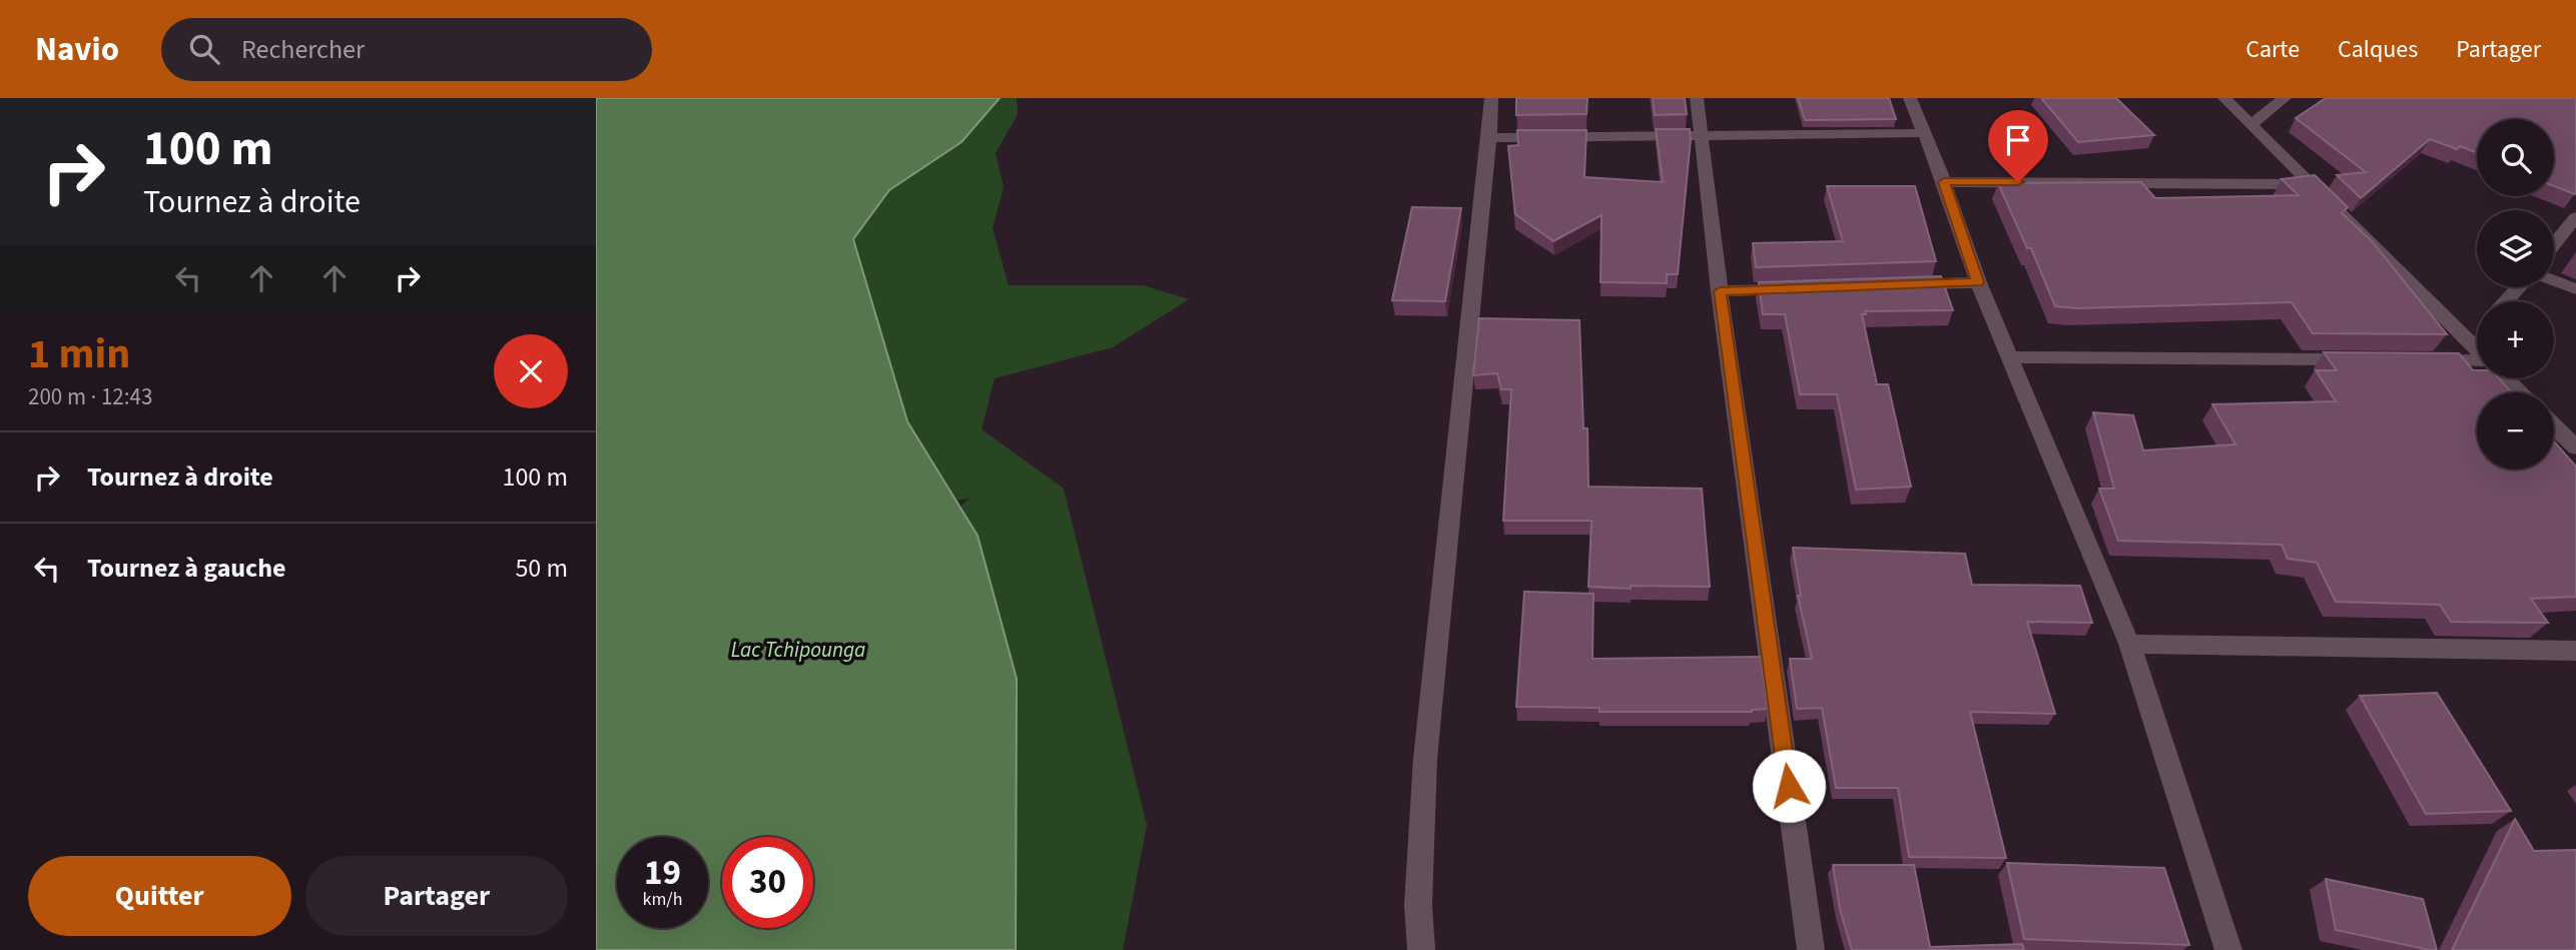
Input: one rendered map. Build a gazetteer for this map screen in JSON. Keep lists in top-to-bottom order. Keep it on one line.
{"water":["Lac Tchipounga"],"page":{"header":"Navio","search":"Rechercher","nav":["Carte","Calques","Partager"],"turn":["100 m","Tournez à droite"],"map_buttons":["+","−"],"heading":["1 min","200 m · 12:43"],"list":[{"name":"Tournez à droite","value":"100 m"},{"name":"Tournez à gauche","value":"50 m"}],"speed":"19 km/h","limit":"30","buttons":["Quitter","Partager"]}}
